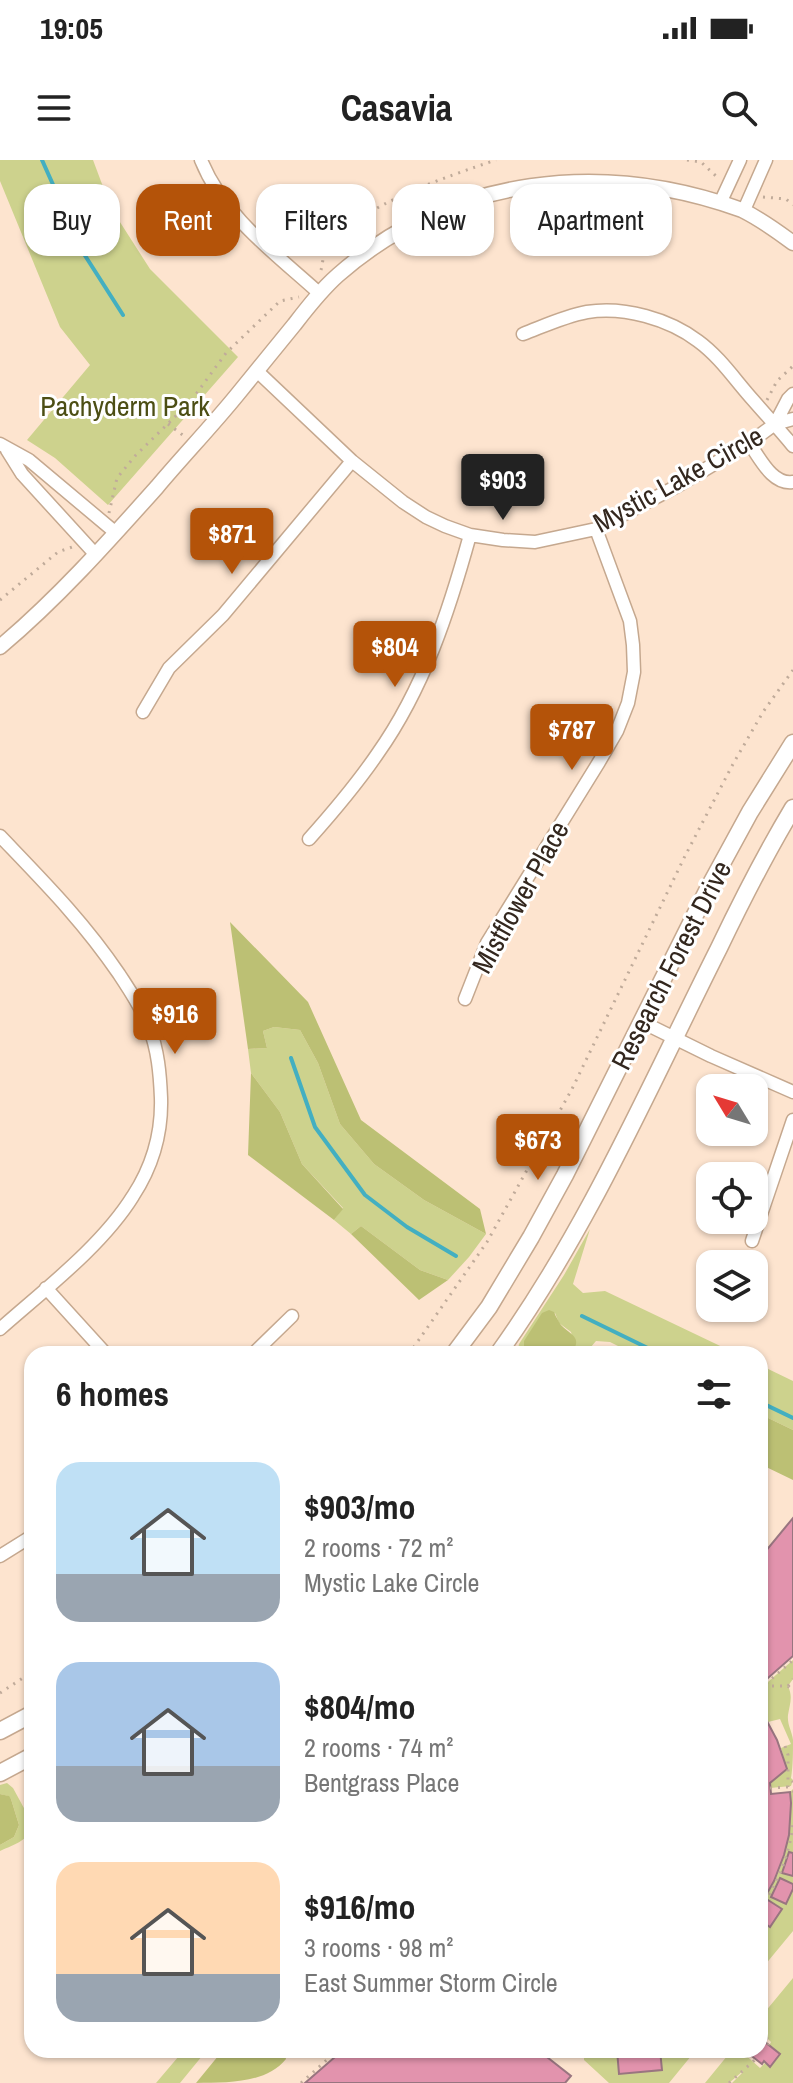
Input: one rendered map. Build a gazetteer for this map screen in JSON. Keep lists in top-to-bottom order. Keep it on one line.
{"streets":{"main road":["Research Forest Drive"],"street":["Mystic Lake Circle","Mistflower Place"]},"crossings":[["Mystic Lake Circle","Mistflower Place"]],"parks":["Pachyderm Park"],"north":"top left","page":{"status":"19:05","header":"Casavia","chip":["Buy","Rent","Filters","New","Apartment"],"price":["$903","$871","$804","$787","$916","$673"],"heading":"6 homes","list":[{"name":"$903/mo","note":"2 rooms · 72 m² · Mystic Lake Circle"},{"name":"$804/mo","note":"2 rooms · 74 m² · Bentgrass Place"},{"name":"$916/mo","note":"3 rooms · 98 m² · East Summer Storm Circle"}]}}
